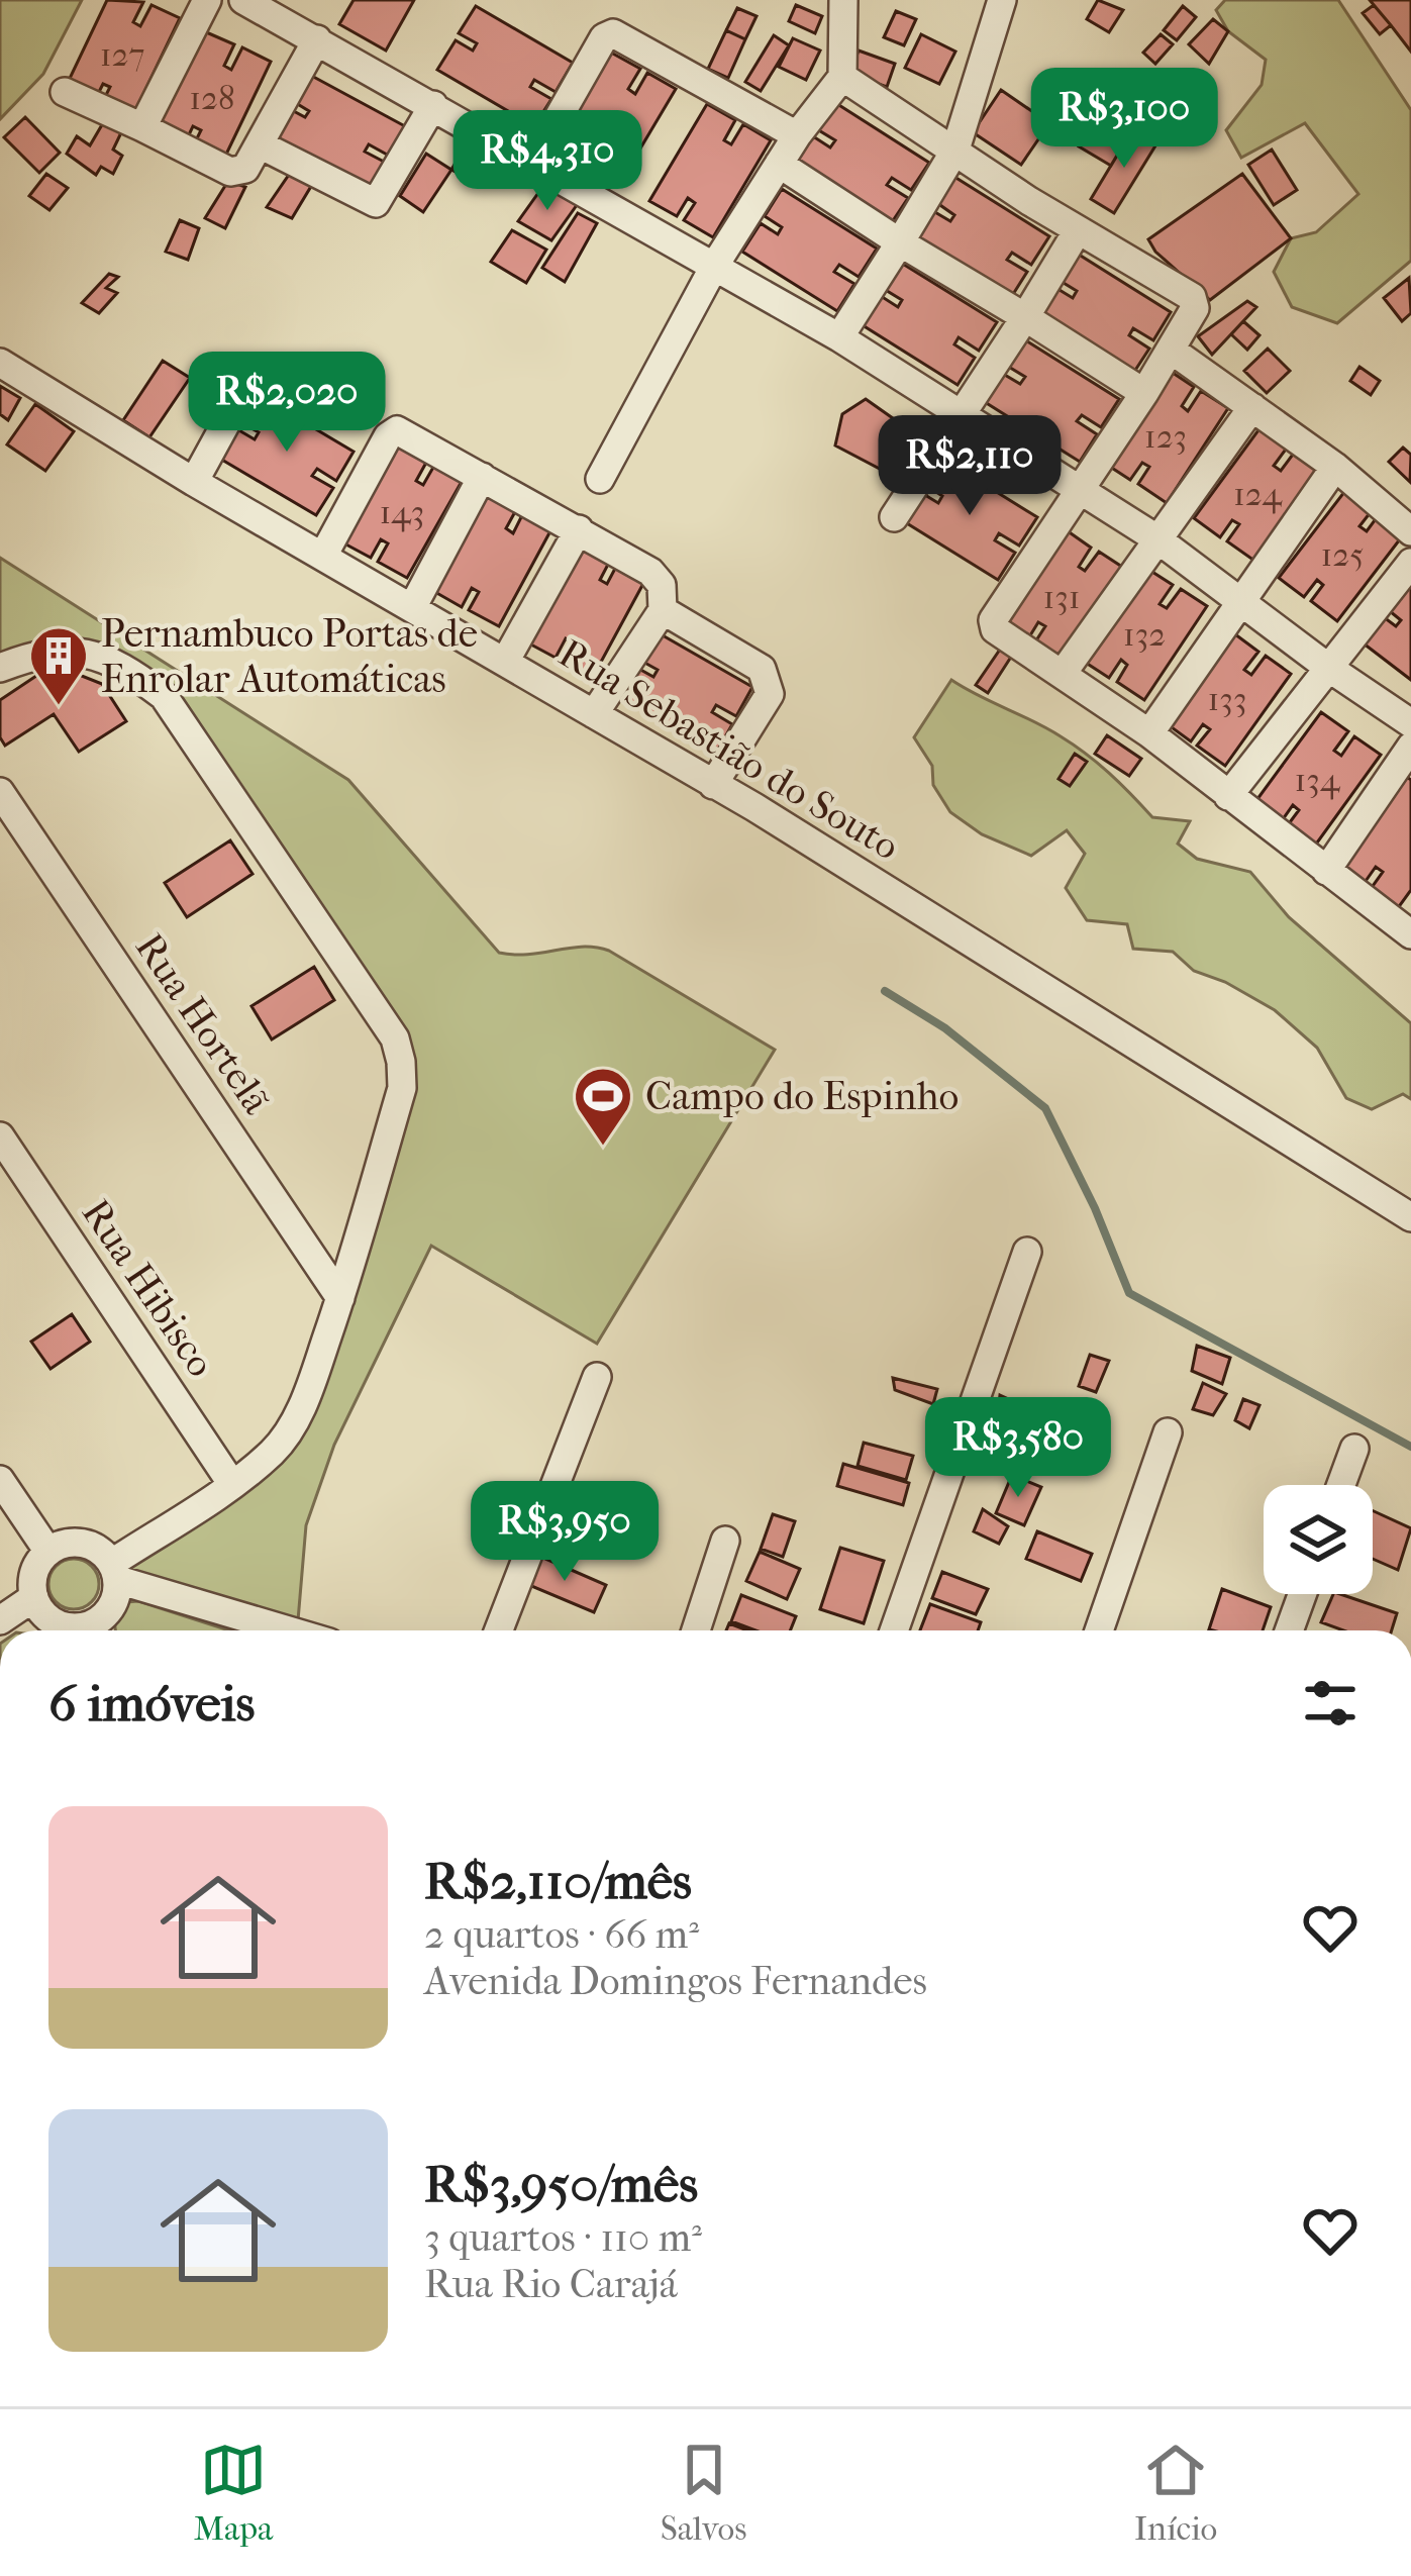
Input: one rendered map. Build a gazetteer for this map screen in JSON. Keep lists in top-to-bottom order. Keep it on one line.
{"streets":{"street":["Rua Sebastião do Souto","Rua Hortelã","Rua Hibisco"]},"places":{"building":["Pernambuco Portas de Enrolar Automáticas"],"sports":["Campo do Espinho"]},"house_numbers":["127","128","123","124","143","125","131","132","133","134"],"page":{"price":["R$3,100","R$4,310","R$2,020","R$2,110","R$3,580","R$3,950"],"heading":"6 imóveis","list":[{"name":"R$2,110/mês","note":"2 quartos · 66 m² · Avenida Domingos Fernandes"},{"name":"R$3,950/mês","note":"3 quartos · 110 m² · Rua Rio Carajá"}],"tabs":["Mapa","Salvos","Início"]}}
